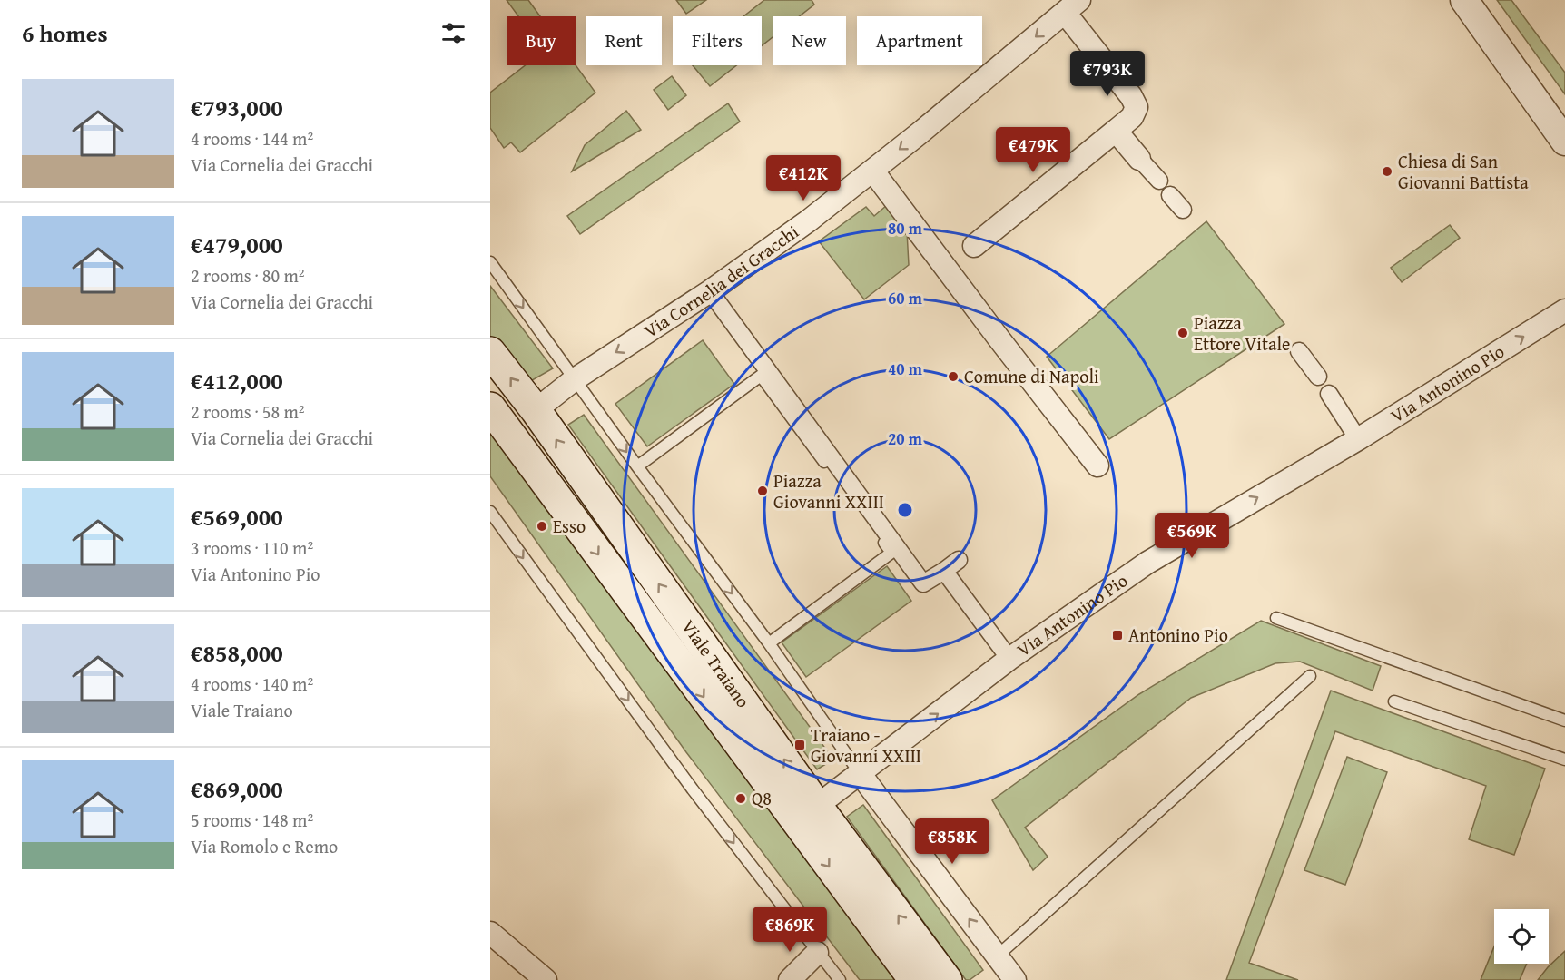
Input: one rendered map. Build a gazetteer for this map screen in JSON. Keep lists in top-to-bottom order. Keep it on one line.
{"streets":{"main road":["Viale Traiano"],"street":["Via Cornelia dei Gracchi","Via Antonino Pio"]},"crossings":[["Via Cornelia dei Gracchi","Viale Traiano"],["Via Antonino Pio","Viale Traiano"]],"one_way":["Via Antonino Pio"],"places":{"other":["Chiesa di San Giovanni Battista","Piazza Ettore Vitale","Comune di Napoli","Piazza Giovanni XXIII","Esso","Q8"],"transit":["Antonino Pio","Traiano - Giovanni XXIII"]},"page":{"heading":"6 homes","chip":["Buy","Rent","Filters","New","Apartment"],"price":["€793K","€479K","€412K","€569K","€858K","€869K"],"list":[{"name":"€793,000","note":"4 rooms · 144 m² · Via Cornelia dei Gracchi"},{"name":"€479,000","note":"2 rooms · 80 m² · Via Cornelia dei Gracchi"},{"name":"€412,000","note":"2 rooms · 58 m² · Via Cornelia dei Gracchi"},{"name":"€569,000","note":"3 rooms · 110 m² · Via Antonino Pio"},{"name":"€858,000","note":"4 rooms · 140 m² · Viale Traiano"},{"name":"€869,000","note":"5 rooms · 148 m² · Via Romolo e Remo"}]},"rings":["80 m","60 m","40 m","20 m"]}
